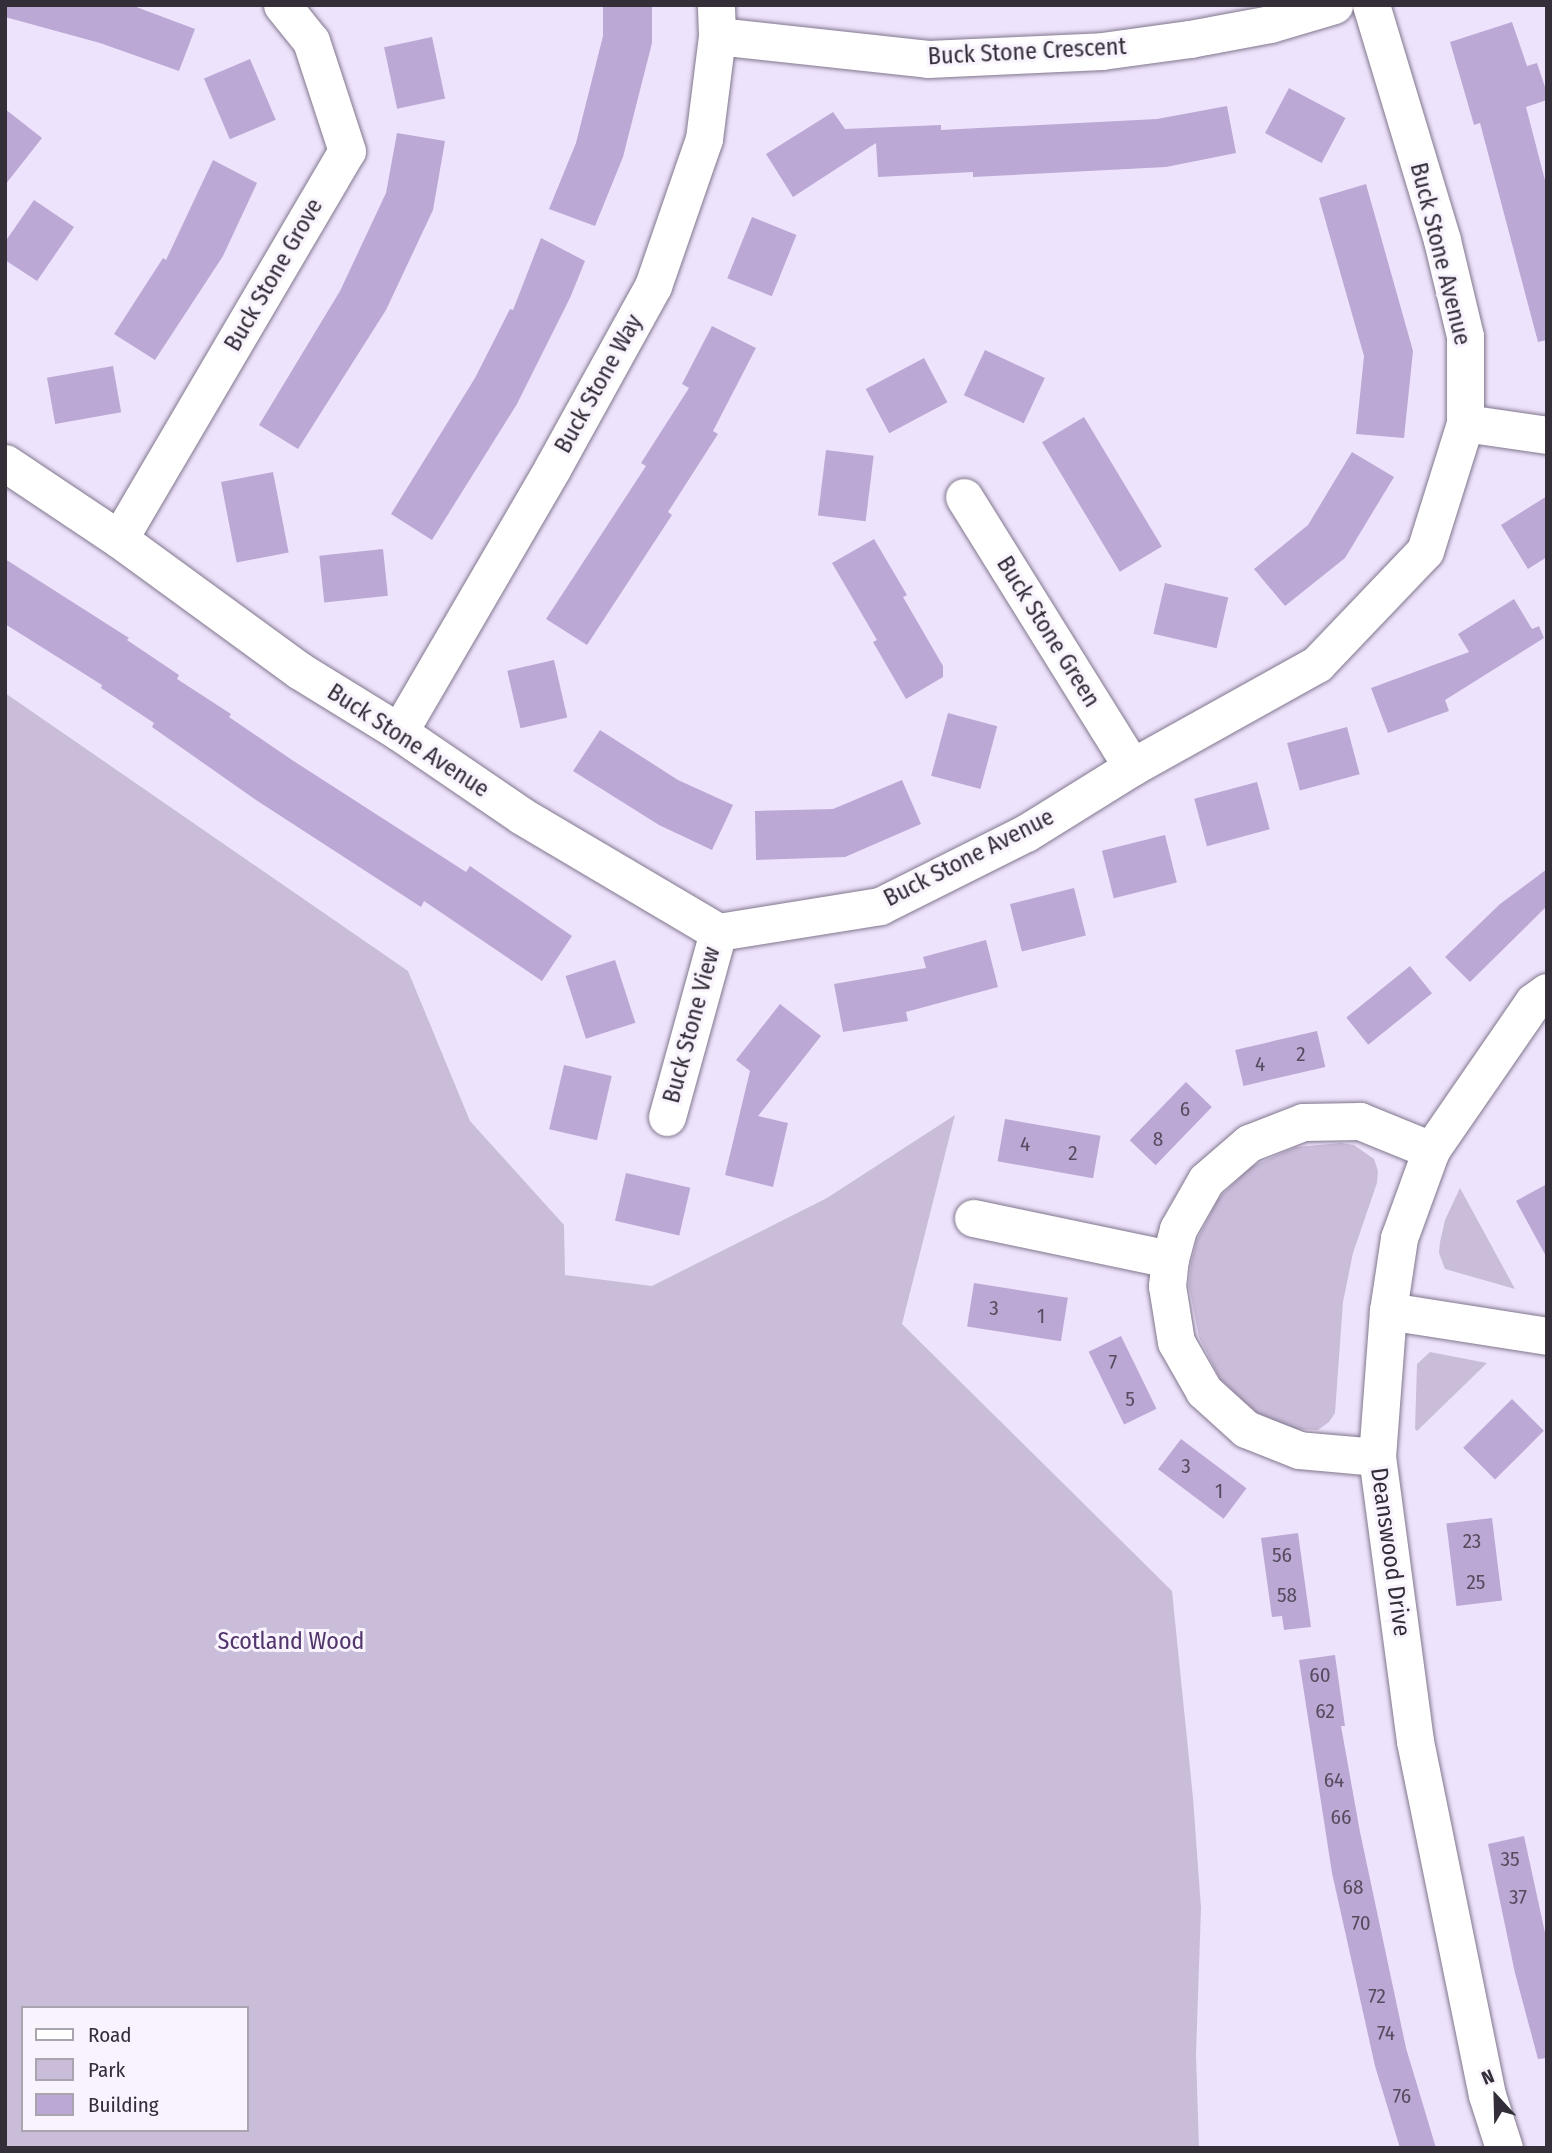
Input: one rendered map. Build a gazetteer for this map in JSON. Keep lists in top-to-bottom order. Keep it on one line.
{"streets":{"street":["Buck Stone Crescent","Buck Stone Avenue","Buck Stone Grove","Buck Stone Way","Buck Stone Green","Buck Stone View","Deanswood Drive"]},"crossings":[["Buck Stone Crescent","Buck Stone Way"],["Buck Stone Avenue","Buck Stone Grove"],["Buck Stone Avenue","Buck Stone Way"],["Buck Stone Avenue","Buck Stone Green"],["Buck Stone Avenue","Buck Stone View"]],"parks":["Scotland Wood"],"house_numbers":["2","4","6","8","4","2","3","1","7","5","3","1","23","56","25","58","60","62","64","66","35","68","37","70","72","74","76"],"legend":["Road","Park","Building"],"north":"top"}
